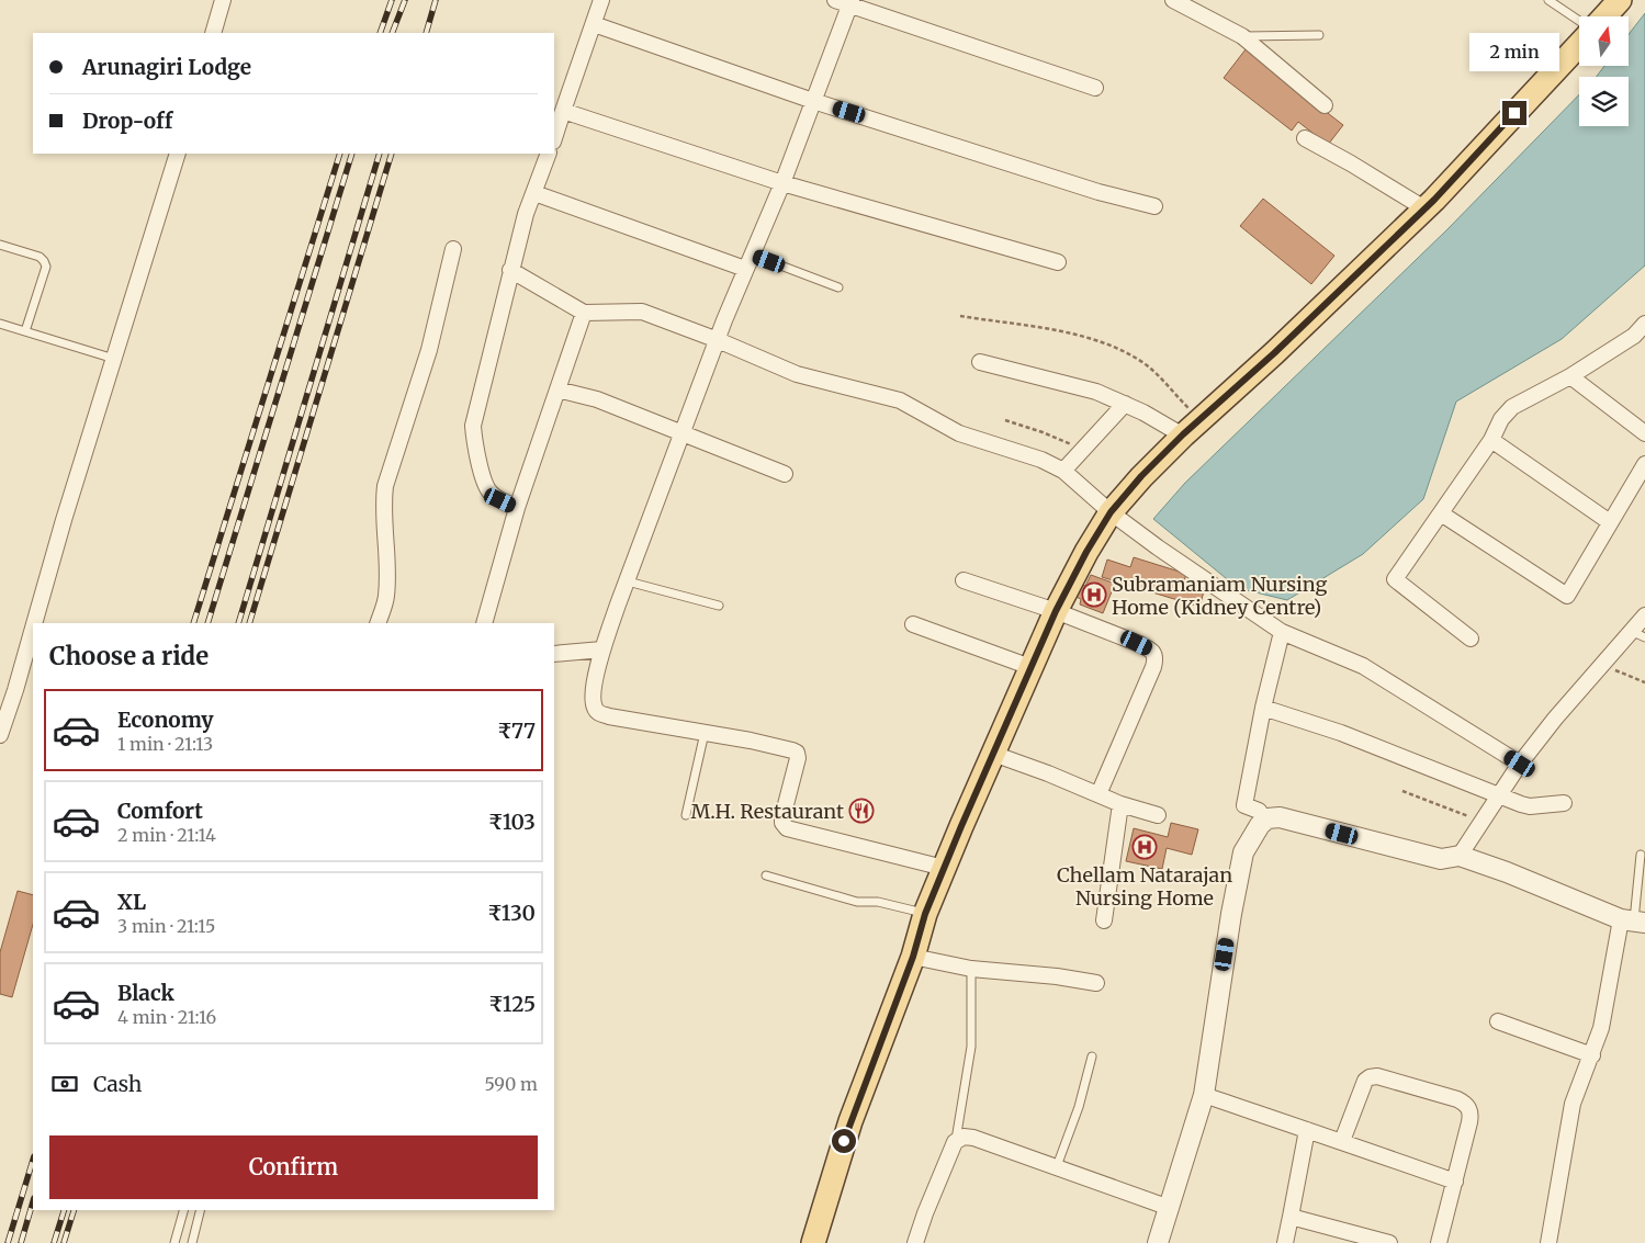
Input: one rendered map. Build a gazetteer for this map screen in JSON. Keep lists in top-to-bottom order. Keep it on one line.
{"places":{"hospital":["Subramaniam Nursing Home (Kidney Centre)","Chellam Natarajan Nursing Home"],"restaurant":["M.H. Restaurant"]},"north":"top","page":{"bubble":"2 min","banner":["Arunagiri Lodge","Drop-off"],"heading":"Choose a ride","list":[{"name":"Economy","note":"1 min · 21:13","value":"₹77"},{"name":"Comfort","note":"2 min · 21:14","value":"₹103"},{"name":"XL","note":"3 min · 21:15","value":"₹130"},{"name":"Black","note":"4 min · 21:16","value":"₹125"}],"pay":["Cash","590 m"],"buttons":"Confirm"}}
